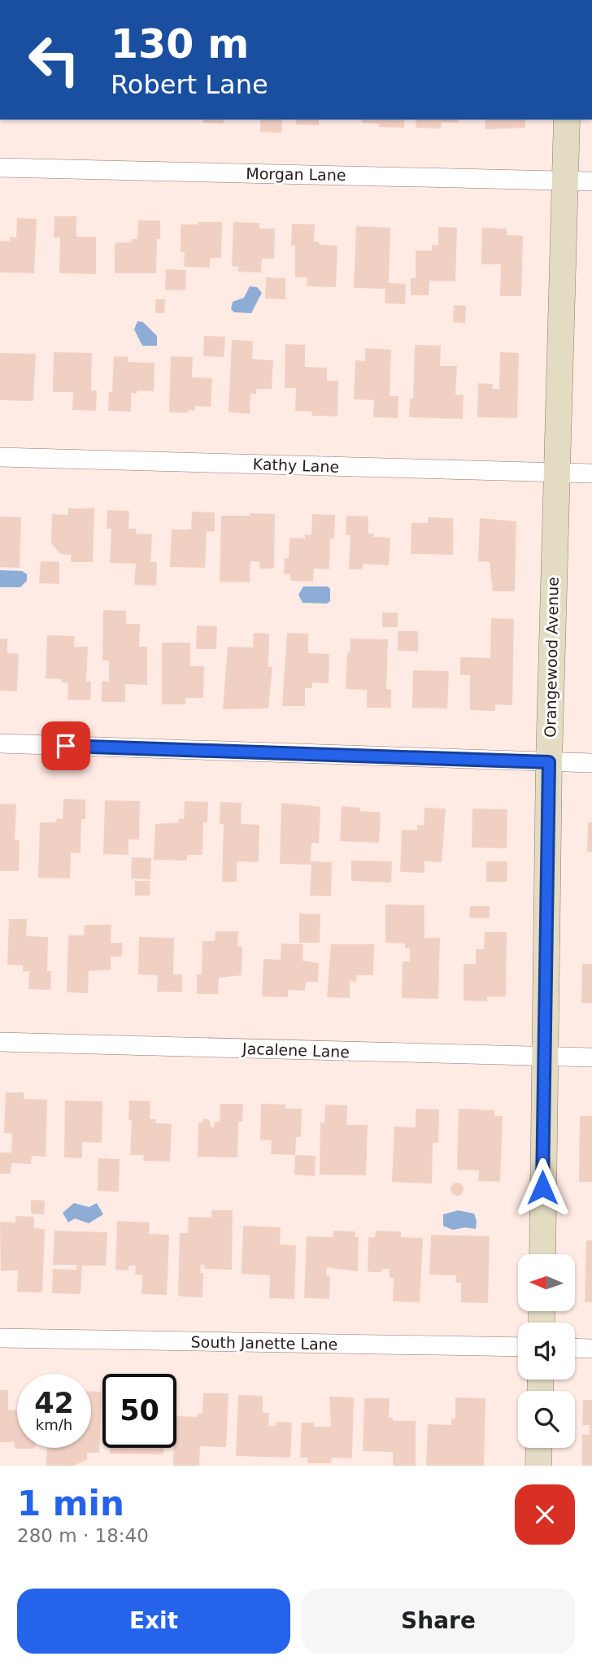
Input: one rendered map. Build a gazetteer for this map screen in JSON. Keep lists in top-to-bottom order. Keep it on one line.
{"streets":{"main road":["Orangewood Avenue"],"street":["Morgan Lane","Kathy Lane","Jacalene Lane","South Janette Lane"]},"crossings":[["Morgan Lane","Orangewood Avenue"],["Kathy Lane","Orangewood Avenue"],["Orangewood Avenue","Jacalene Lane"]],"north":"left","page":{"turn":["130 m","Robert Lane"],"speed":"42 km/h","limit":"50","heading":["1 min","280 m · 18:40"],"buttons":["Exit","Share"]}}
